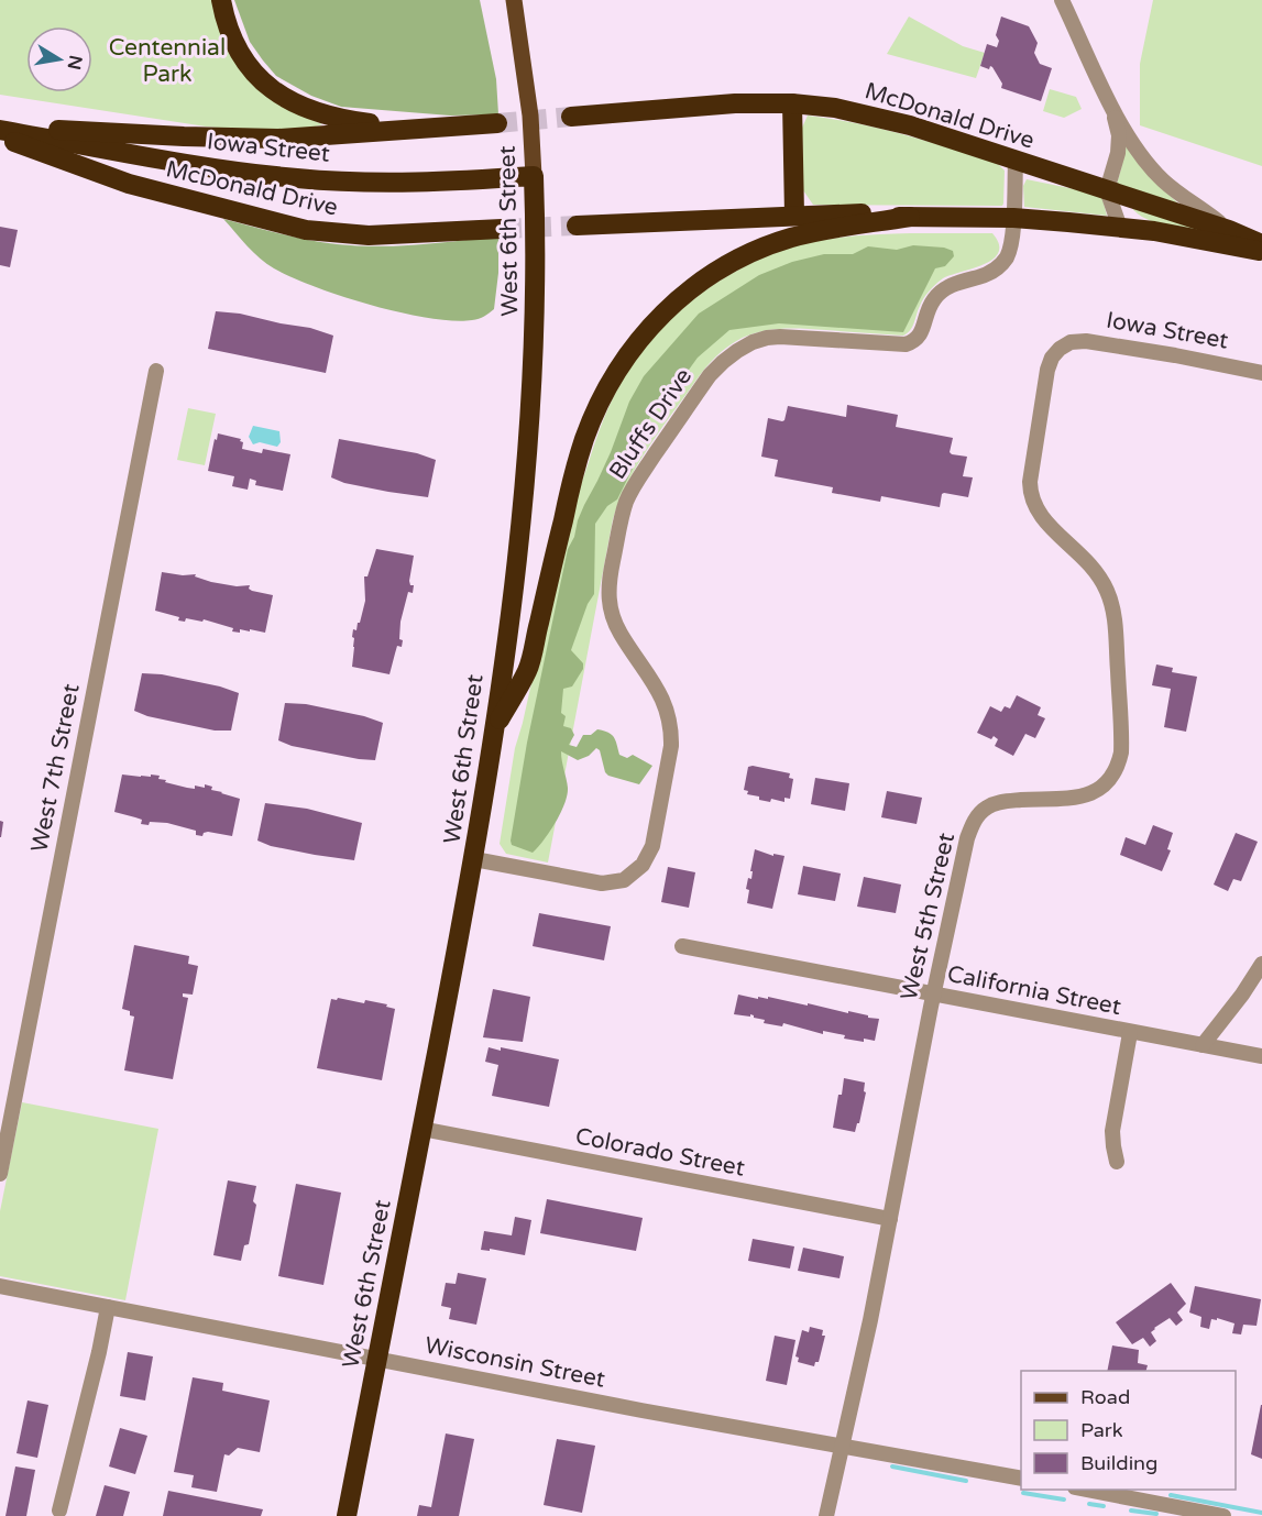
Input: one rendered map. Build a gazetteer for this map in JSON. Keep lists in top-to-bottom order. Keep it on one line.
{"streets":{"highway":["McDonald Drive","Iowa Street","West 6th Street"],"street":["Bluffs Drive","West 7th Street","West 5th Street","California Street","Colorado Street","Wisconsin Street"]},"crossings":[["McDonald Drive","Iowa Street"],["McDonald Drive","Bluffs Drive"],["Iowa Street","West 6th Street"],["Iowa Street","West 5th Street"],["West 6th Street","Bluffs Drive"],["West 6th Street","Colorado Street"],["West 6th Street","Wisconsin Street"],["West 5th Street","California Street"],["West 5th Street","Colorado Street"],["West 5th Street","Wisconsin Street"]],"parks":["Centennial Park"],"legend":["Road","Park","Building"],"north":"right"}
